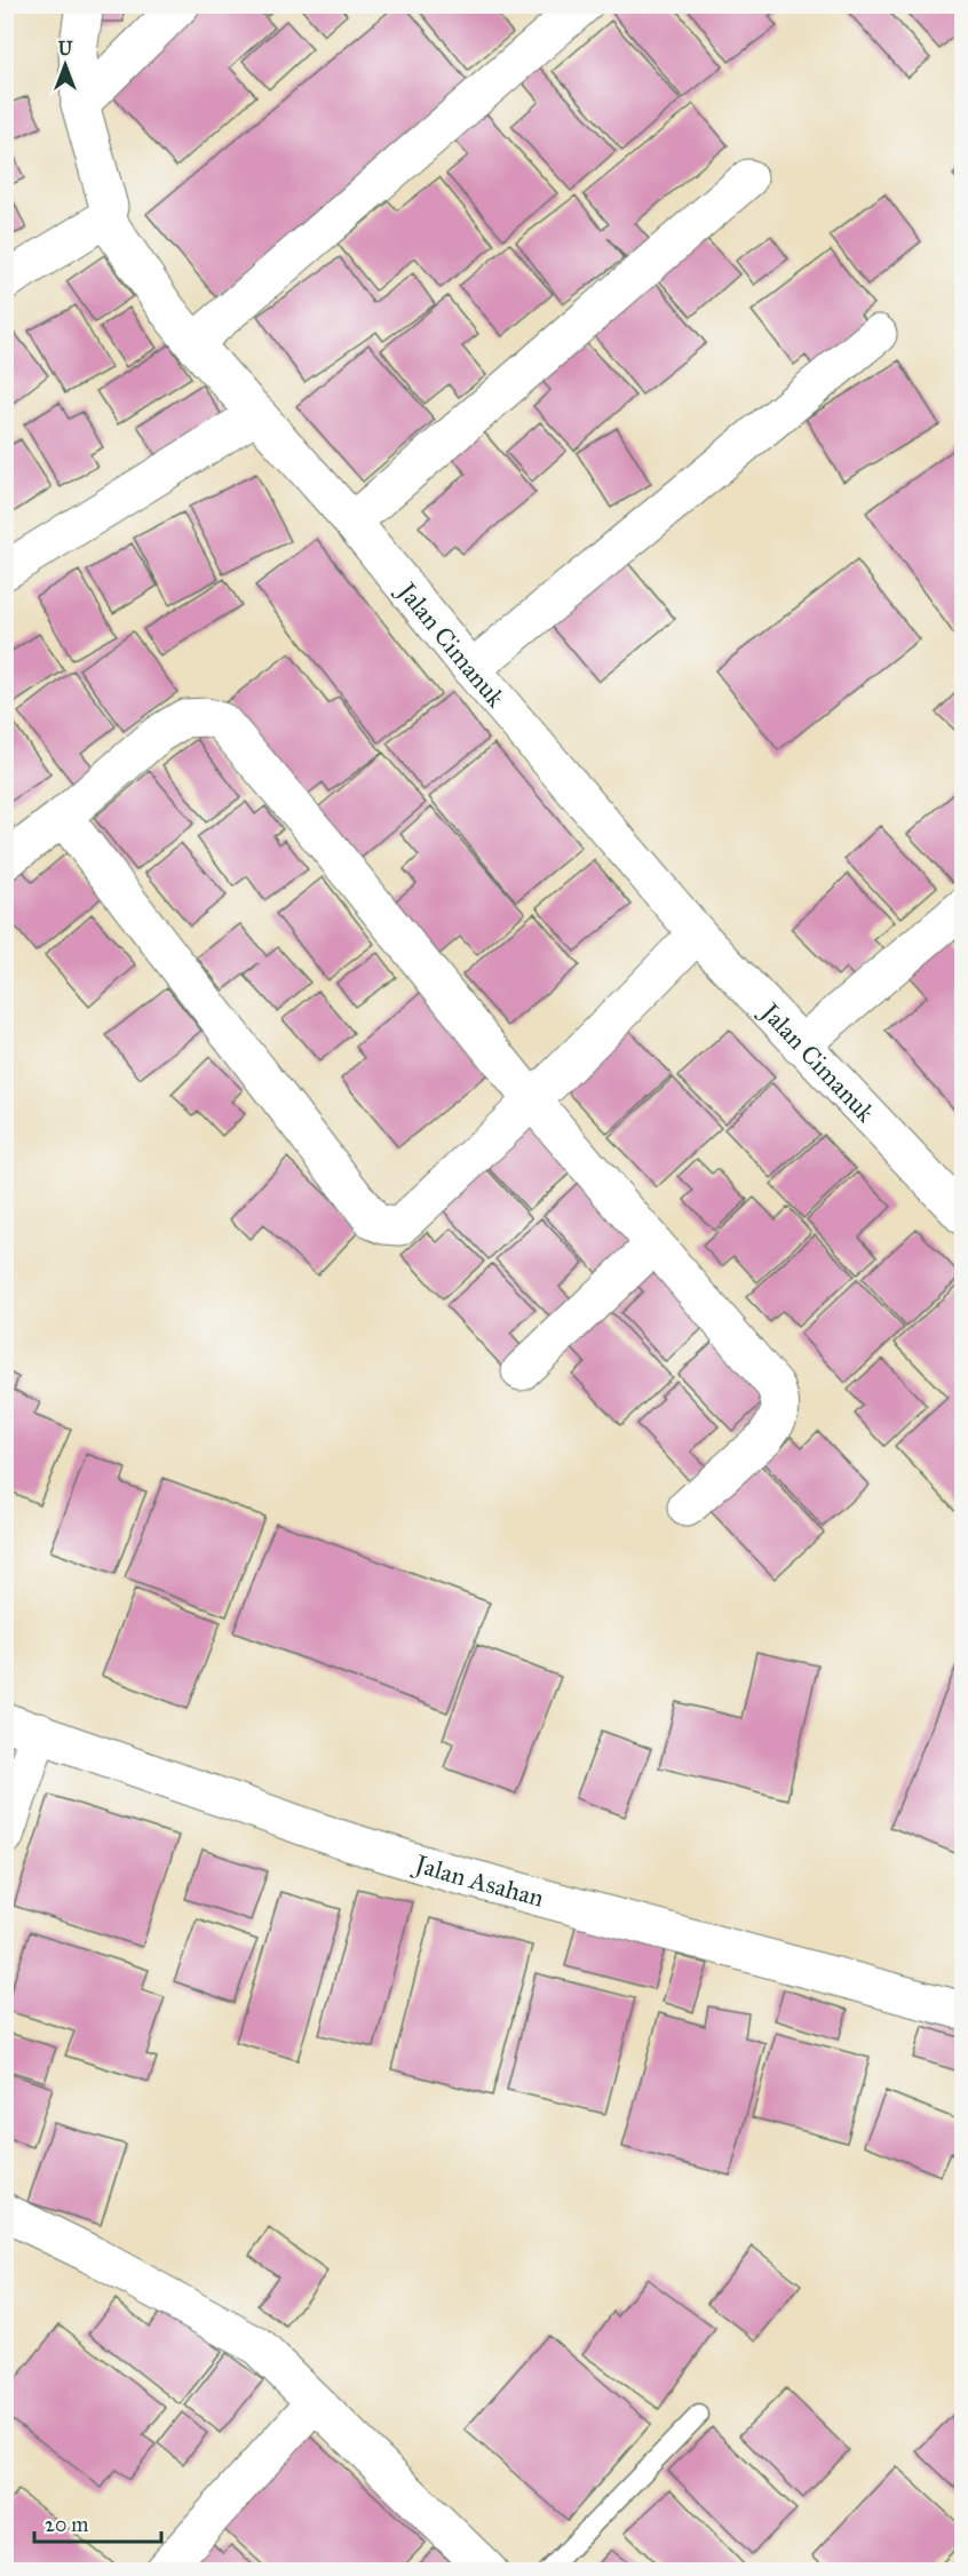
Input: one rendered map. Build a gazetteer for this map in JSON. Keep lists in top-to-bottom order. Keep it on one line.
{"streets":{"street":["Jalan Cimanuk","Jalan Asahan"]},"scale_bar":"20 m","north":"top"}
